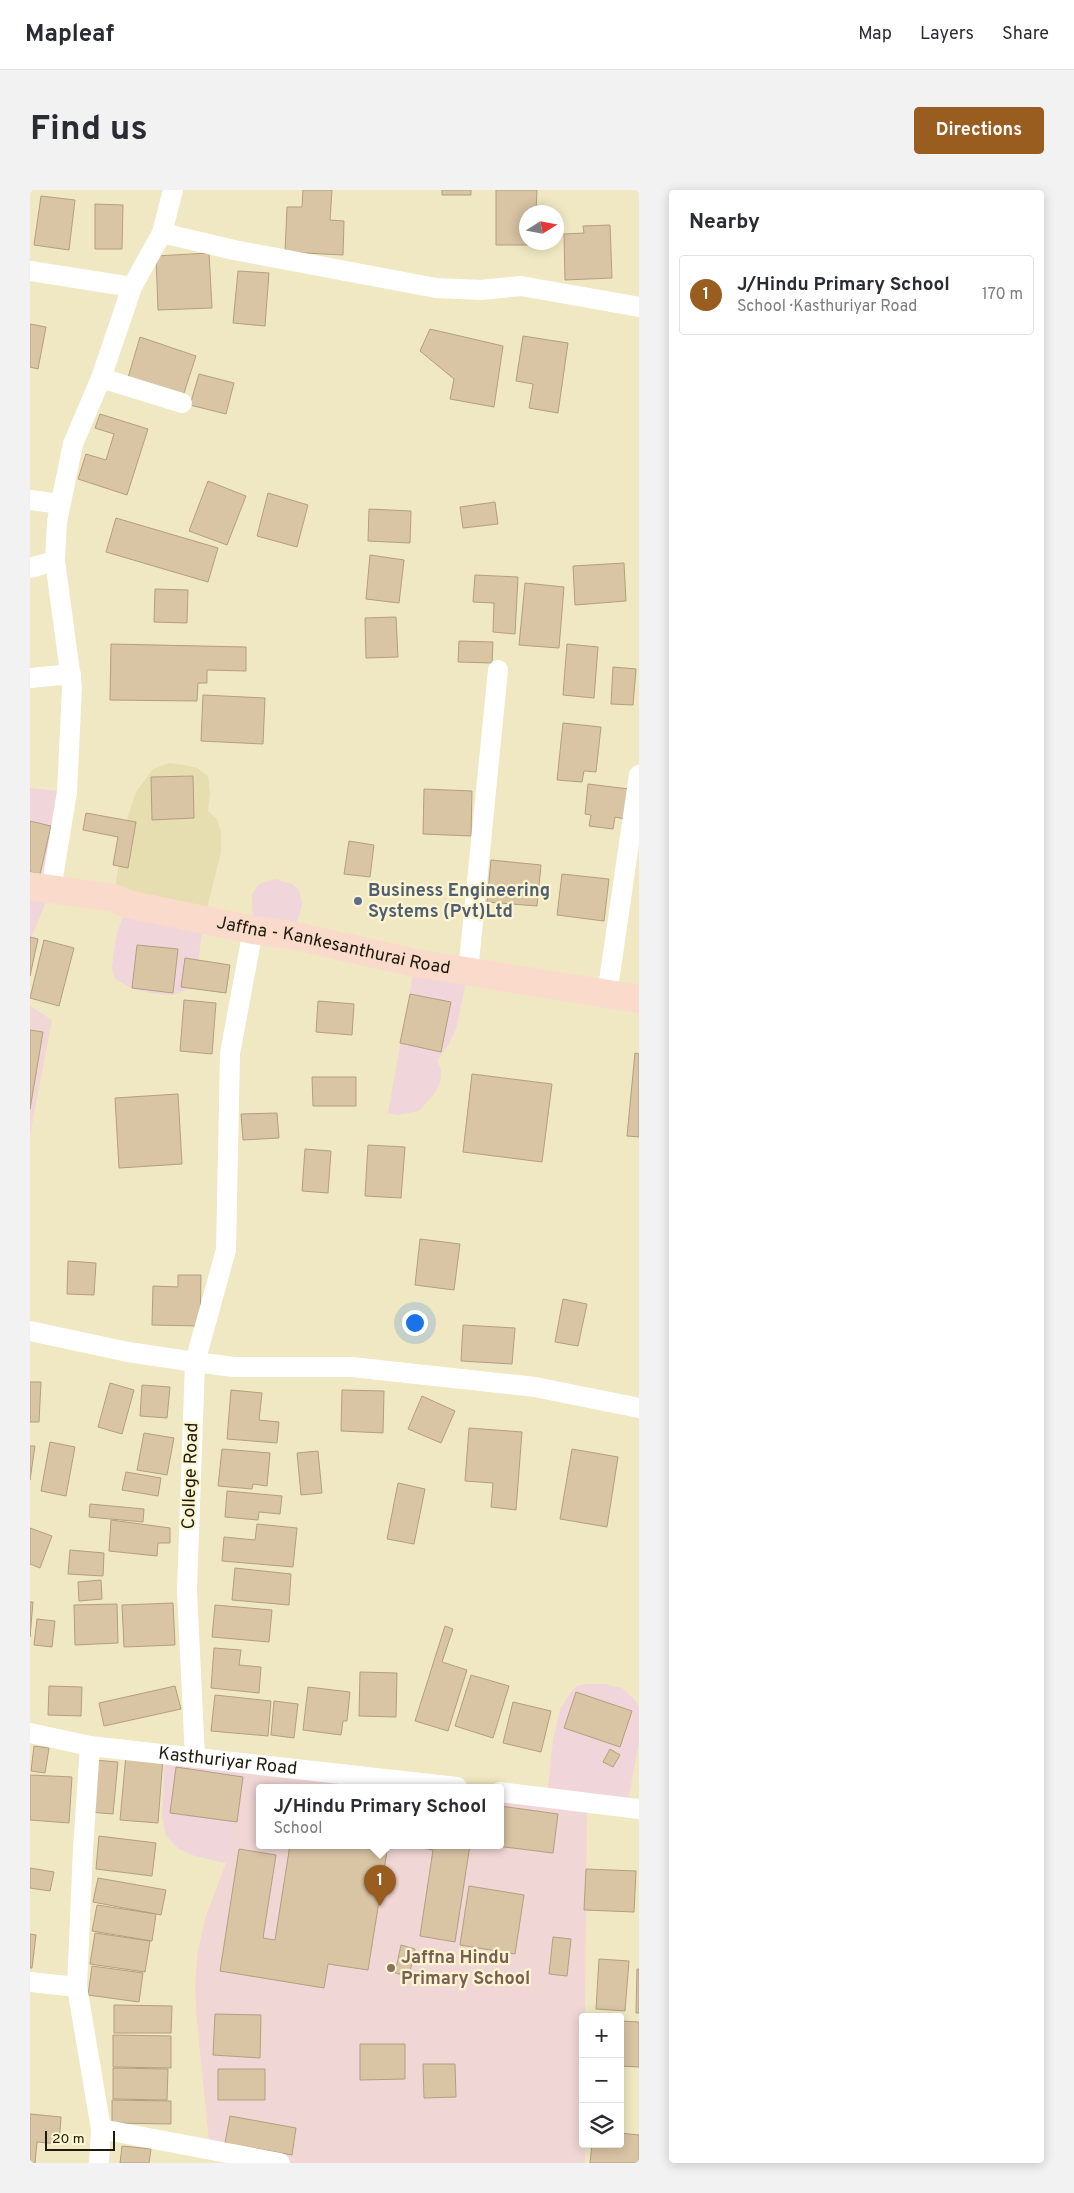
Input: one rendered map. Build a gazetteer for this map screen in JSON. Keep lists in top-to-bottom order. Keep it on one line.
{"streets":{"main road":["Jaffna - Kankesanthurai Road"],"street":["College Road","Kasthuriyar Road"]},"crossings":[["Jaffna - Kankesanthurai Road","College Road"],["College Road","Kasthuriyar Road"]],"places":["Business Engineering Systems (Pvt)Ltd","Jaffna Hindu Primary School"],"scale_bar":"20 m","north":"right","page":{"header":"Mapleaf","nav":["Map","Layers","Share"],"buttons":"Directions","title":"Find us","heading":"Nearby","list":[{"mark":"1","name":"J/Hindu Primary School","note":"School · Kasthuriyar Road","value":"170 m"}],"popup":["J/Hindu Primary School","School"],"pins":"1","map_buttons":["+","−"],"scale":"20 m"}}
